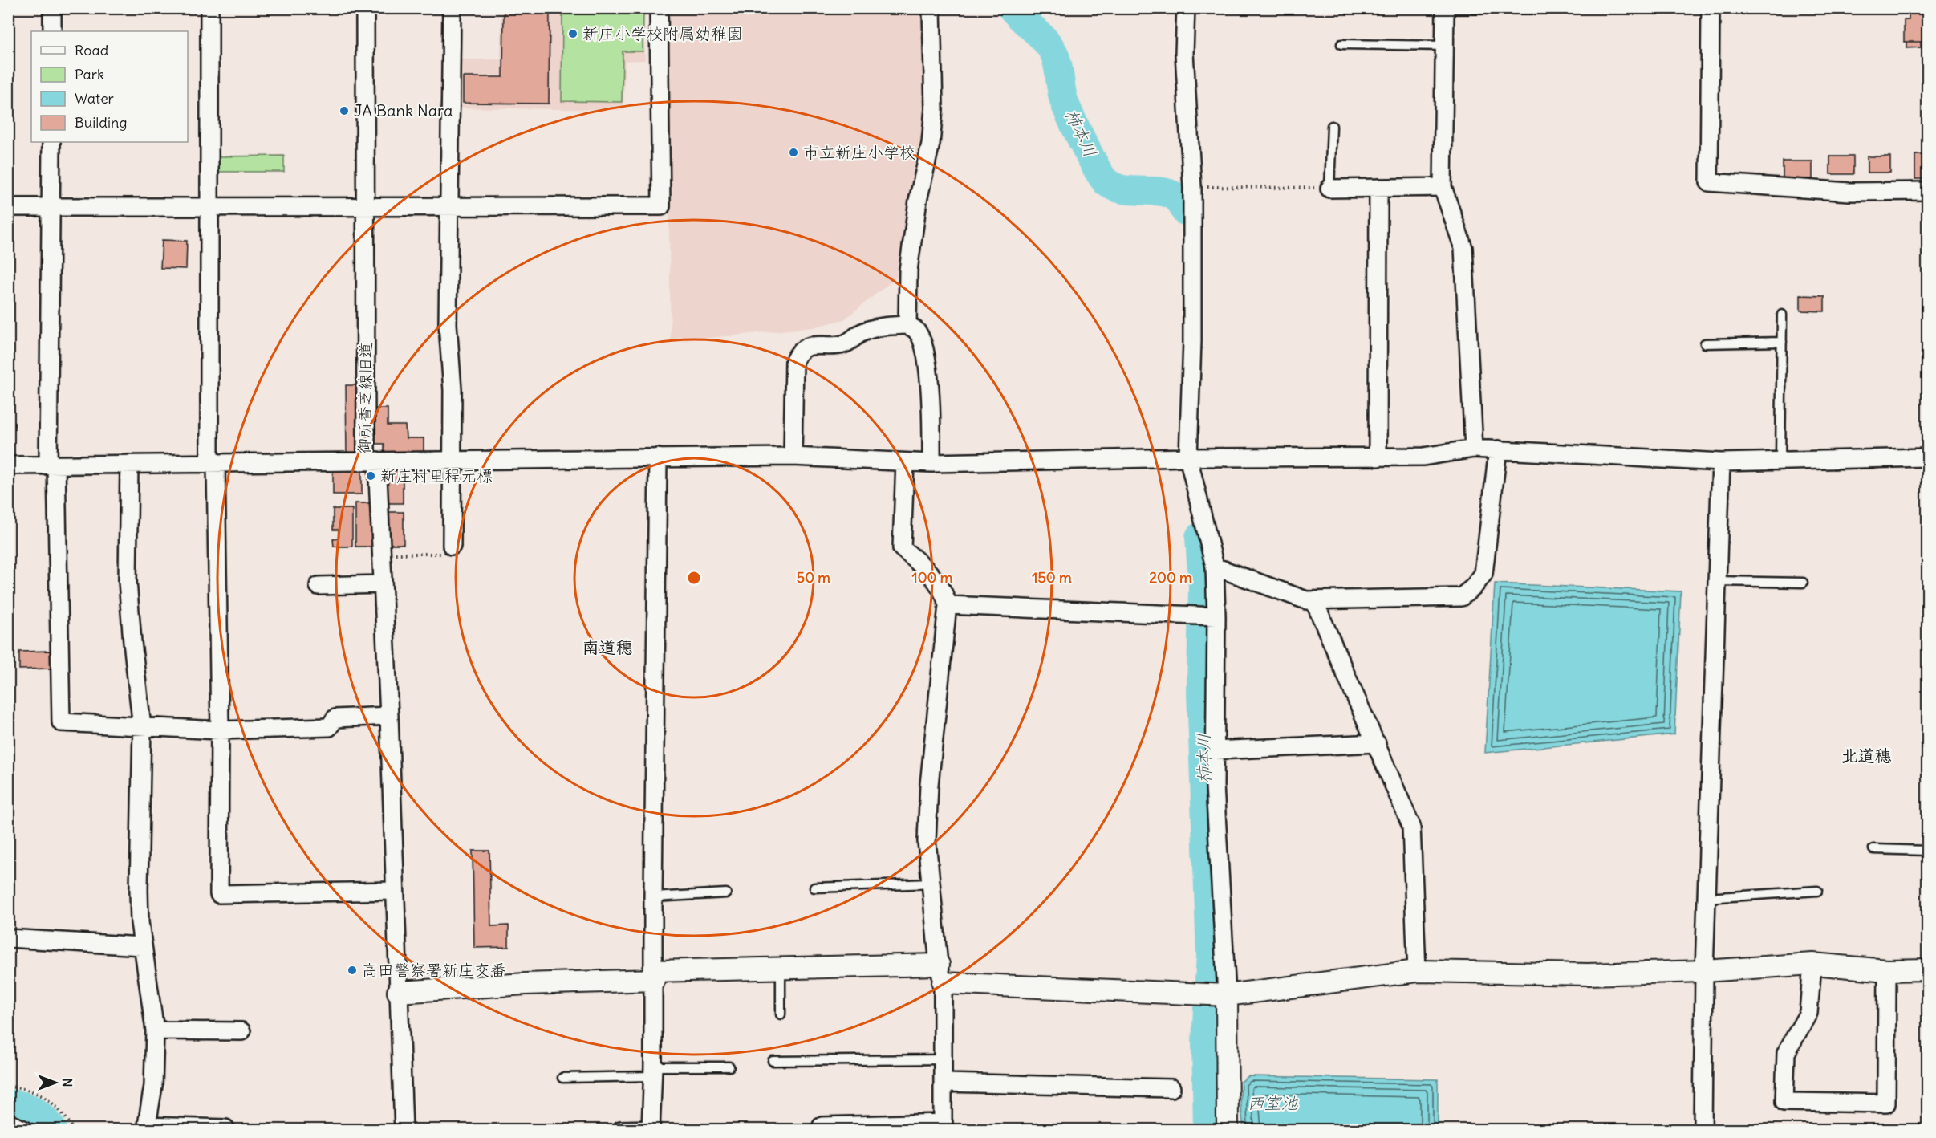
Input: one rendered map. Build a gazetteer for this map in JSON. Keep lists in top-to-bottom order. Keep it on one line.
{"streets":{"street":["御所香芝線旧道"]},"districts":["南道穗","北道穗"],"water":["柿本川","西室池"],"places":["新庄小学校附属幼稚園","JA Bank Nara","市立新庄小学校","新庄村里程元標","高田警察署新庄交番"],"legend":["Road","Park","Water","Building"],"north":"right","rings":["50 m","100 m","150 m","200 m"]}
